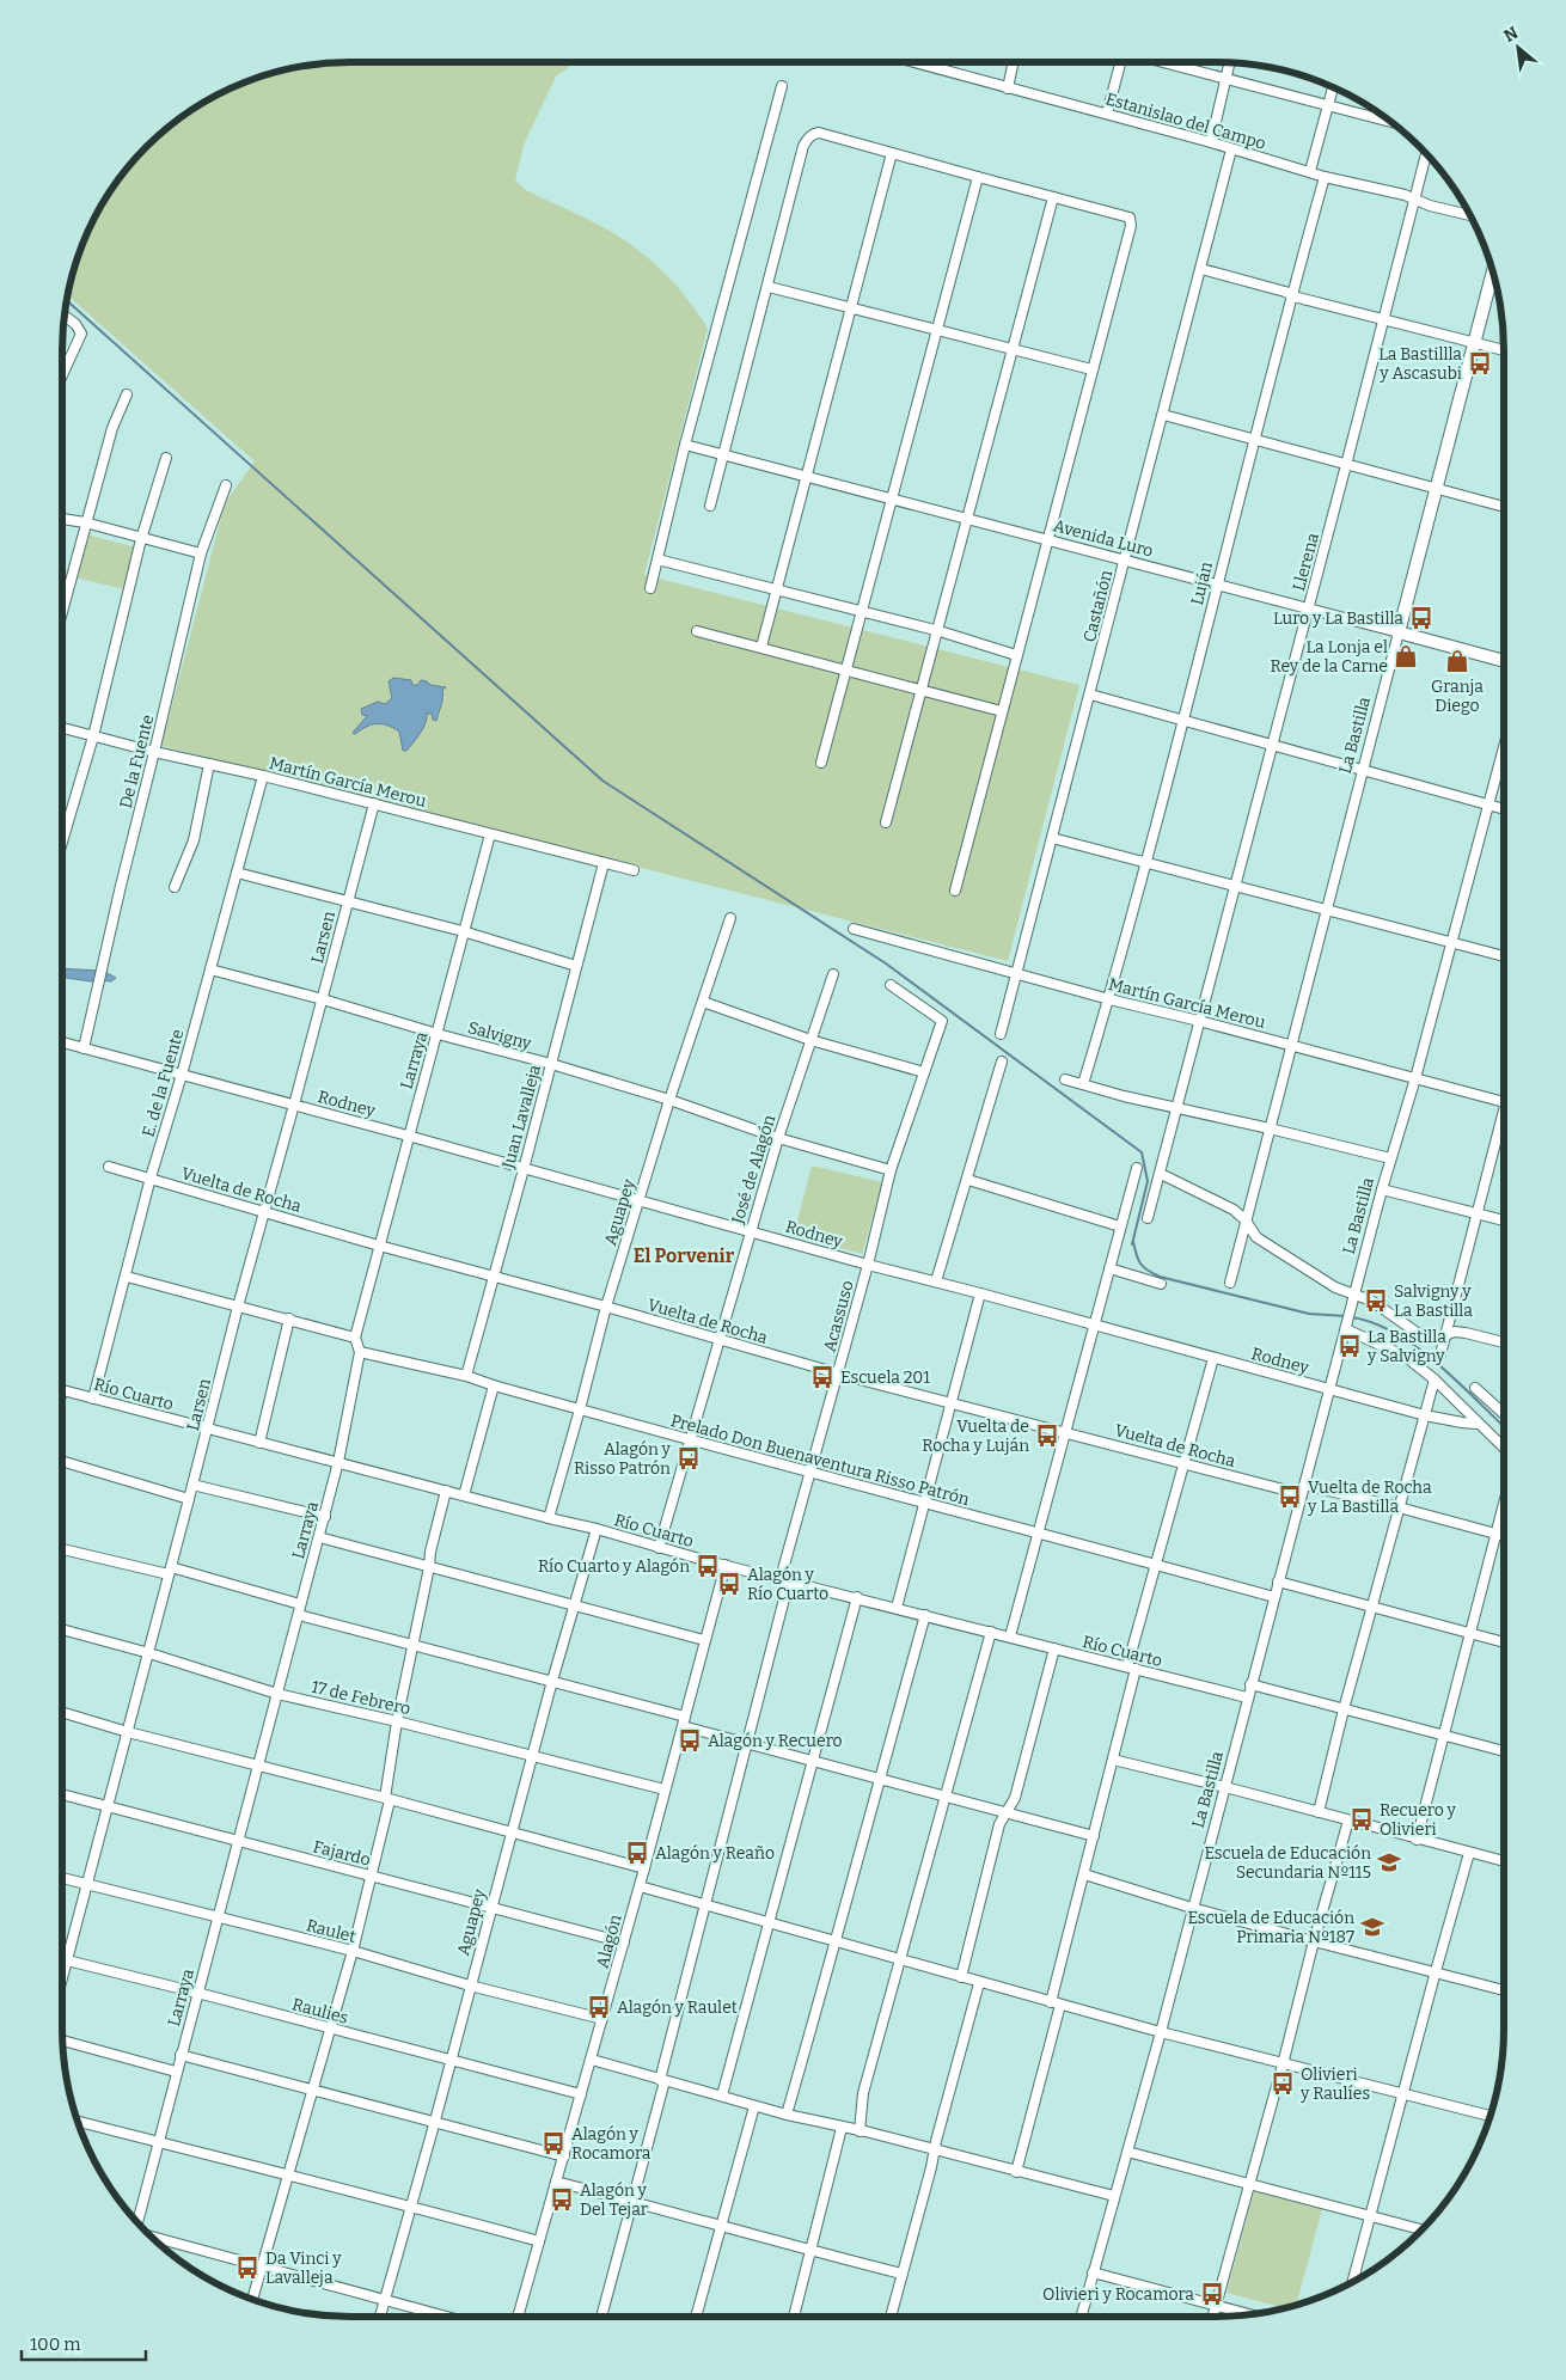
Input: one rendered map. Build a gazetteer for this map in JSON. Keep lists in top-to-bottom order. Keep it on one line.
{"streets":{"street":["Estanislao del Campo","Avenida Luro","Llerena","Luján","Castañón","La Bastilla","De la Fuente","Martín García Merou","Larsen","Salvigny","Larraya","E. de la Fuente","Rodney","Juan Lavalleja","José de Alagón","Vuelta de Rocha","Aguapey","Acassuso","Río Cuarto","Prelado Don Buenaventura Risso Patrón","17 de Febrero","Fajardo","Raulet","Alagón","Raulies"]},"crossings":[["Estanislao del Campo","Llerena"],["Estanislao del Campo","Luján"],["Estanislao del Campo","Castañón"],["Avenida Luro","Llerena"],["Avenida Luro","Luján"],["Avenida Luro","Castañón"],["Avenida Luro","La Bastilla"],["Llerena","Martín García Merou"],["Luján","Martín García Merou"],["Castañón","Martín García Merou"],["La Bastilla","Martín García Merou"],["La Bastilla","Rodney"],["La Bastilla","Vuelta de Rocha"],["La Bastilla","Río Cuarto"],["La Bastilla","Prelado Don Buenaventura Risso Patrón"],["De la Fuente","Martín García Merou"],["De la Fuente","Rodney"],["Martín García Merou","Larsen"],["Martín García Merou","Larraya"],["Martín García Merou","E. de la Fuente"],["Martín García Merou","Juan Lavalleja"],["Larsen","Salvigny"],["Larsen","Rodney"],["Larsen","Vuelta de Rocha"],["Larsen","Río Cuarto"],["Larsen","17 de Febrero"],["Larsen","Fajardo"],["Larsen","Raulet"],["Larsen","Raulies"],["Salvigny","Larraya"],["Salvigny","E. de la Fuente"],["Salvigny","Juan Lavalleja"],["Salvigny","José de Alagón"],["Salvigny","Aguapey"],["Salvigny","Acassuso"],["Larraya","Rodney"],["Larraya","Vuelta de Rocha"],["Larraya","Río Cuarto"],["Larraya","Prelado Don Buenaventura Risso Patrón"],["Larraya","17 de Febrero"],["Larraya","Fajardo"],["Larraya","Raulet"],["Larraya","Raulies"],["E. de la Fuente","Rodney"],["E. de la Fuente","Vuelta de Rocha"],["E. de la Fuente","Río Cuarto"],["Rodney","Juan Lavalleja"],["Rodney","José de Alagón"],["Rodney","Aguapey"],["Rodney","Acassuso"],["Juan Lavalleja","Vuelta de Rocha"],["Juan Lavalleja","Prelado Don Buenaventura Risso Patrón"],["José de Alagón","Vuelta de Rocha"],["José de Alagón","Río Cuarto"],["José de Alagón","Prelado Don Buenaventura Risso Patrón"],["Vuelta de Rocha","Aguapey"],["Vuelta de Rocha","Acassuso"],["Aguapey","Río Cuarto"],["Aguapey","Prelado Don Buenaventura Risso Patrón"],["Aguapey","17 de Febrero"],["Aguapey","Fajardo"],["Aguapey","Raulet"],["Aguapey","Raulies"],["Acassuso","Río Cuarto"],["Acassuso","Prelado Don Buenaventura Risso Patrón"],["Río Cuarto","Alagón"],["17 de Febrero","Alagón"],["Fajardo","Alagón"],["Raulet","Alagón"],["Alagón","Raulies"]],"districts":["El Porvenir"],"places":{"bus stop":["La Bastillla y Ascasubi","Luro y La Bastilla","Salvigny y La Bastilla","La Bastilla y Salvigny","Escuela 201","Vuelta de Rocha y Luján","Alagón y Risso Patrón","Vuelta de Rocha y La Bastilla","Río Cuarto y Alagón","Alagón y Río Cuarto","Alagón y Recuero","Recuero y Olivieri","Alagón y Reaño","Alagón y Raulet","Olivieri y Raulíes","Alagón y Rocamora","Alagón y Del Tejar","Da Vinci y Lavalleja","Olivieri y Rocamora"],"shop":["La Lonja el Rey de la Carne","Granja Diego"],"school or university":["Escuela de Educación Secundaria Nº115","Escuela de Educación Primaria Nº187"]},"scale_bar":"100 m","north":"top left"}
